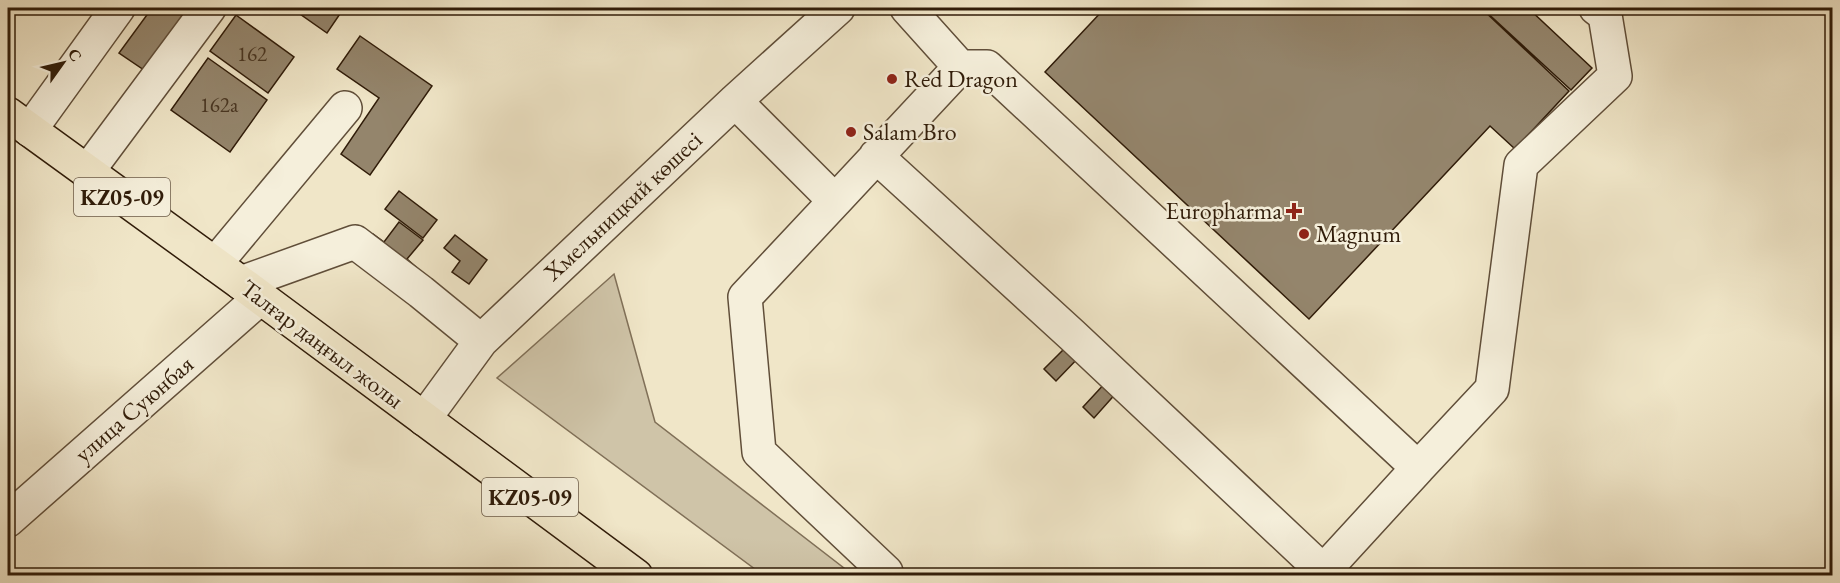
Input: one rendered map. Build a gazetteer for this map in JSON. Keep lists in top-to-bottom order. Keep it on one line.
{"streets":{"main road":["KZ05-09","Талғар даңғыл жолы"],"street":["Хмельницкий көшесі","улица Суюнбая"]},"crossings":[["Хмельницкий көшесі","Талғар даңғыл жолы"],["Талғар даңғыл жолы","улица Суюнбая"]],"places":{"other":["Red Dragon","Salam Bro","Magnum"],"health":["Europharma"]},"house_numbers":["162","162а"],"north":"top right"}
